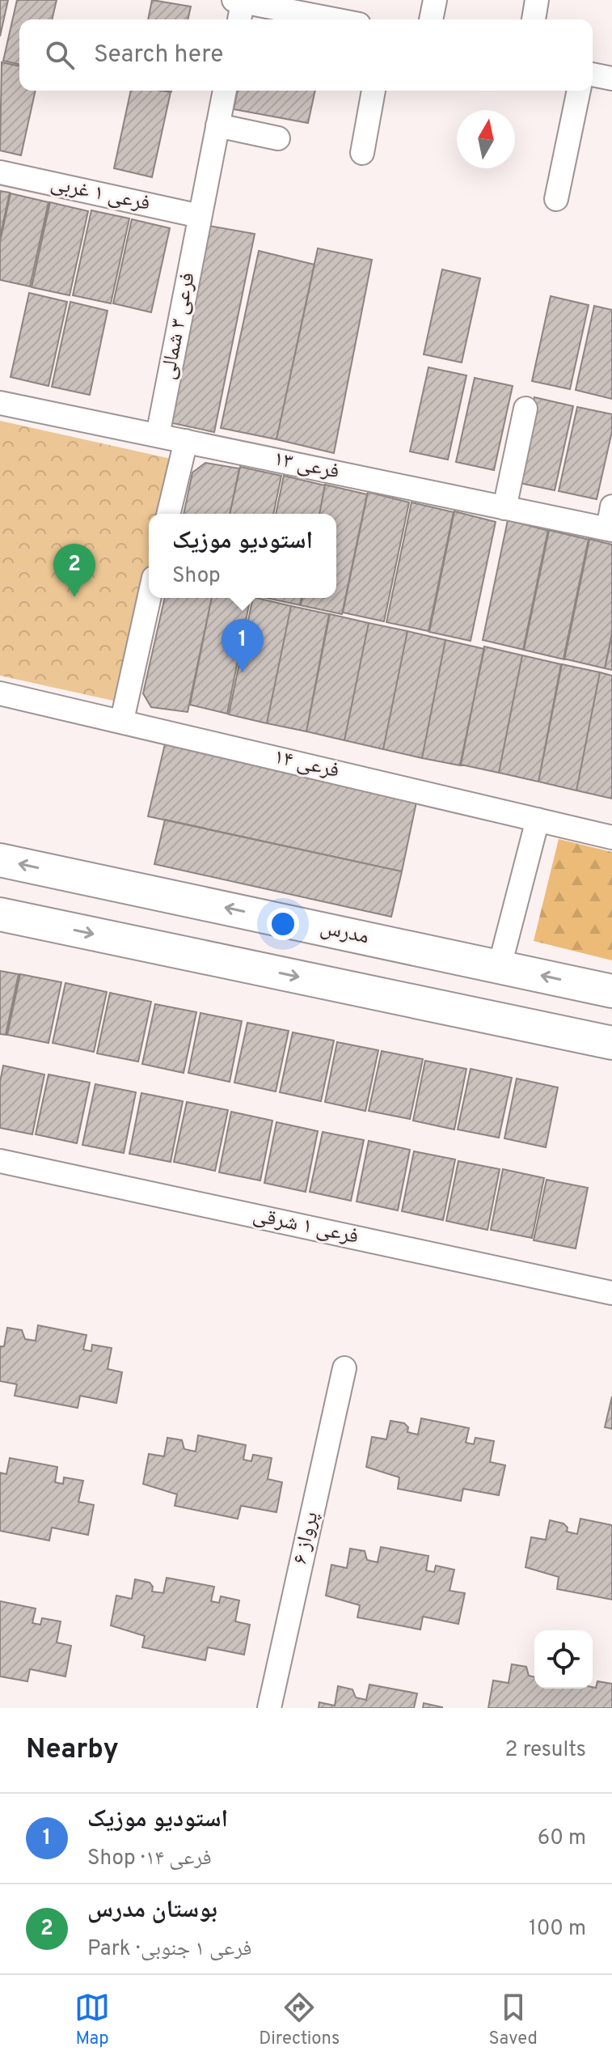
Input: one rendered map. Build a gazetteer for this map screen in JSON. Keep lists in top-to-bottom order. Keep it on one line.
{"streets":{"main road":["مدرس"],"street":["فرعی ۱ غربی","فرعی ۳ شمالی","فرعی ۱۳","فرعی ۱۴","فرعی ۱ شرقی","پرواز ۶"]},"crossings":[["فرعی ۱ غربی","فرعی ۳ شمالی"],["فرعی ۳ شمالی","فرعی ۱۳"]],"north":"top","page":{"search":"Search here","popup":["استودیو موزیک","Shop"],"pins":["2","1"],"heading":["Nearby","2 results"],"list":[{"mark":"1","name":"استودیو موزیک","note":"Shop · فرعی ۱۴","value":"60 m"},{"mark":"2","name":"بوستان مدرس","note":"Park · فرعی ۱ جنوبی","value":"100 m"}],"nav":["Map","Directions","Saved"]}}
